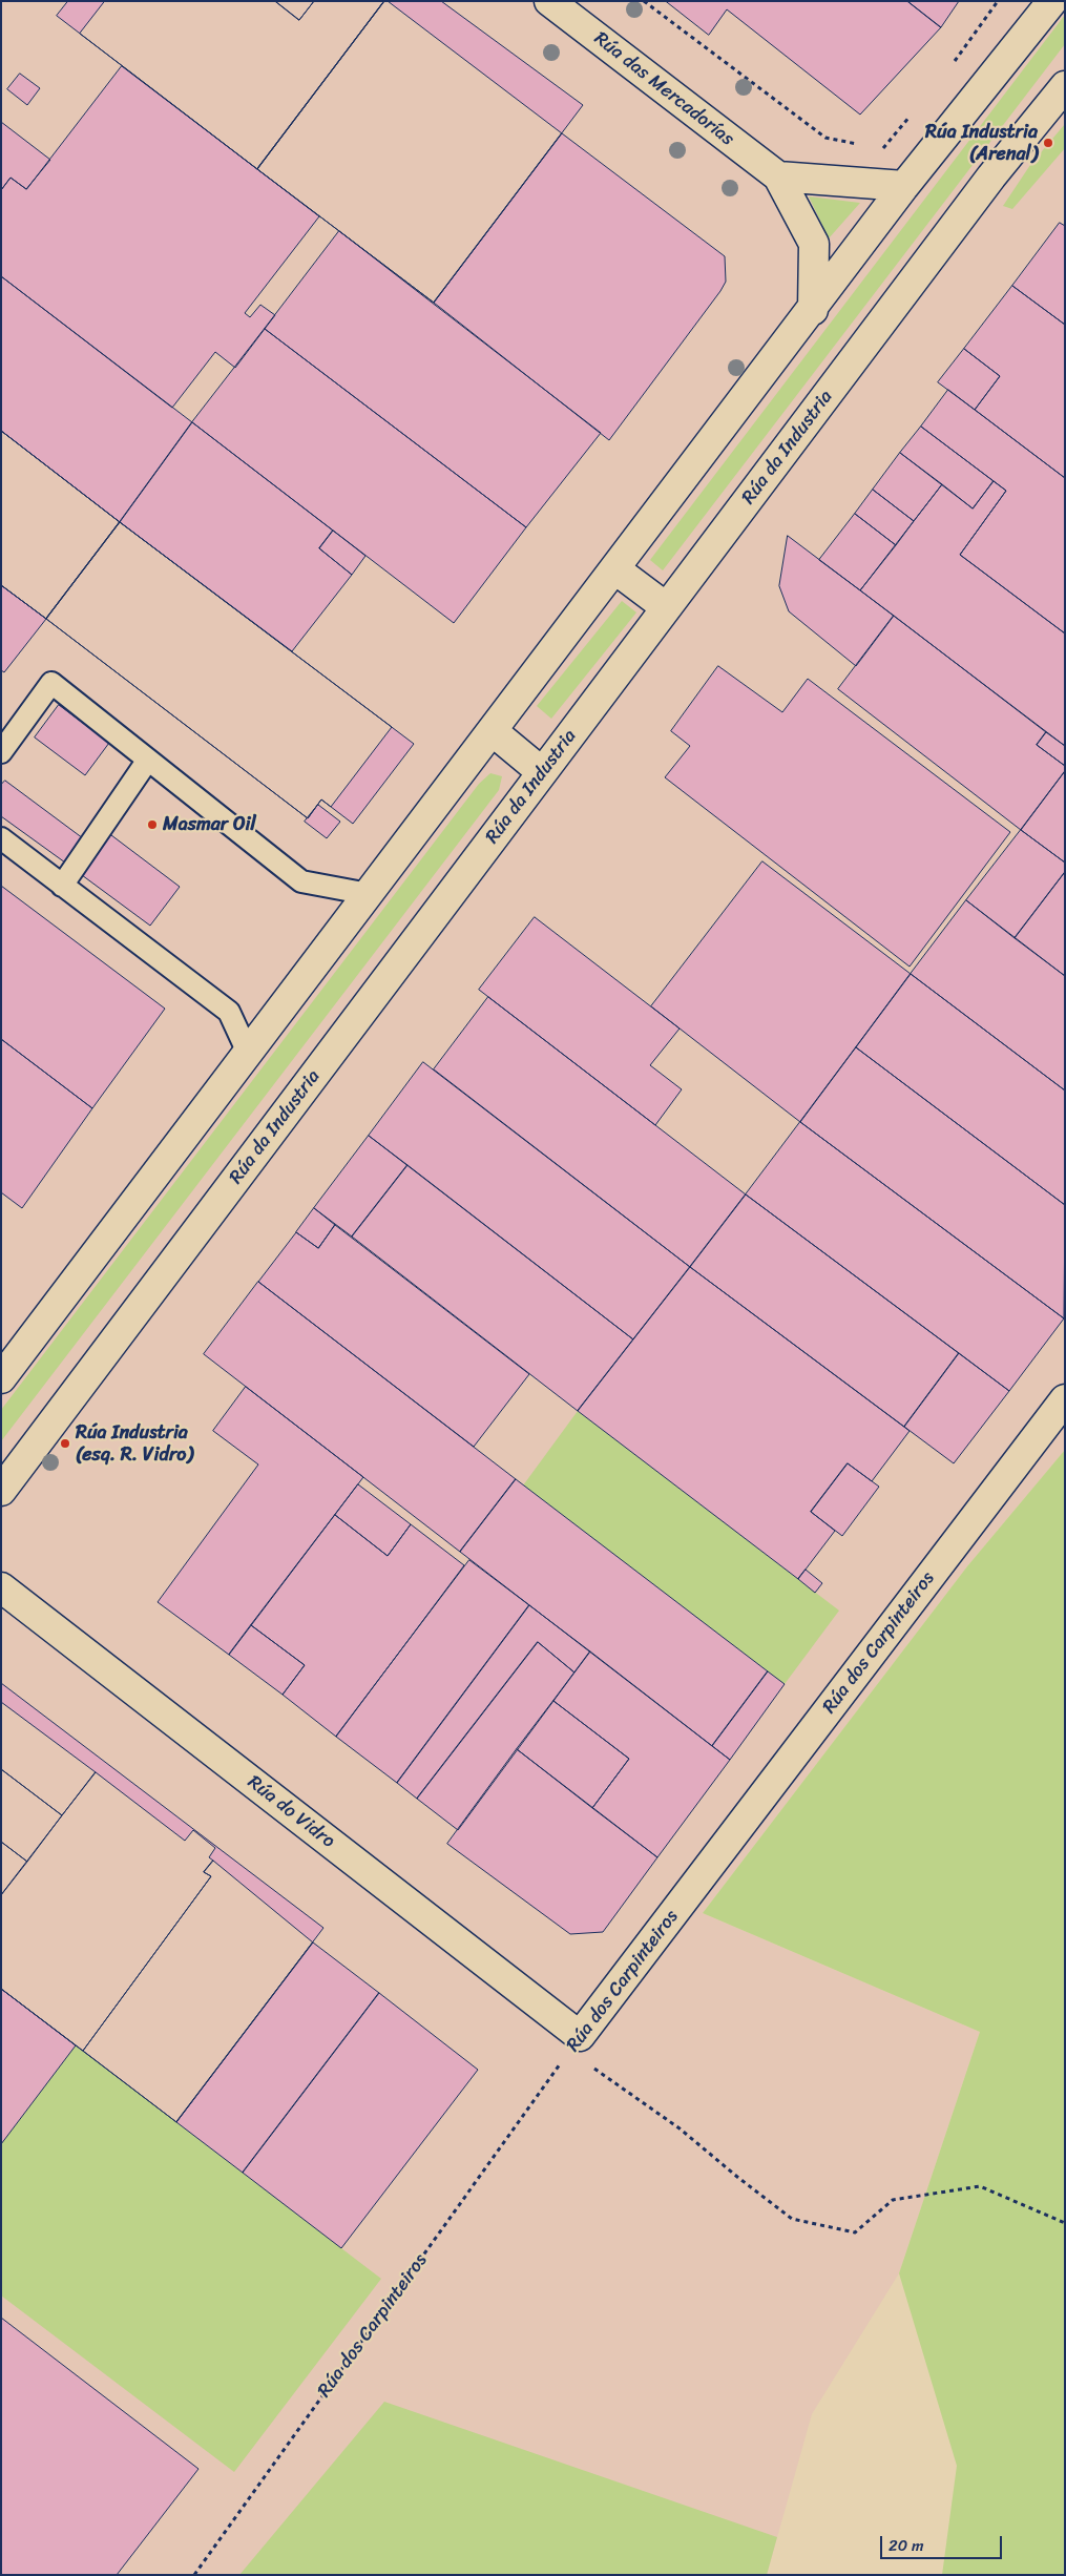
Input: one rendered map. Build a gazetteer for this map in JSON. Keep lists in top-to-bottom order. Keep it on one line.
{"streets":{"street":["Rúa das Mercadorías","Rúa da Industria","Rúa dos Carpinteiros","Rúa do Vidro"]},"crossings":[["Rúa dos Carpinteiros","Rúa do Vidro"]],"places":["Rúa Industria (Arenal)","Masmar Oil","Rúa Industria (esq. R. Vidro)"],"scale_bar":"20 m"}
